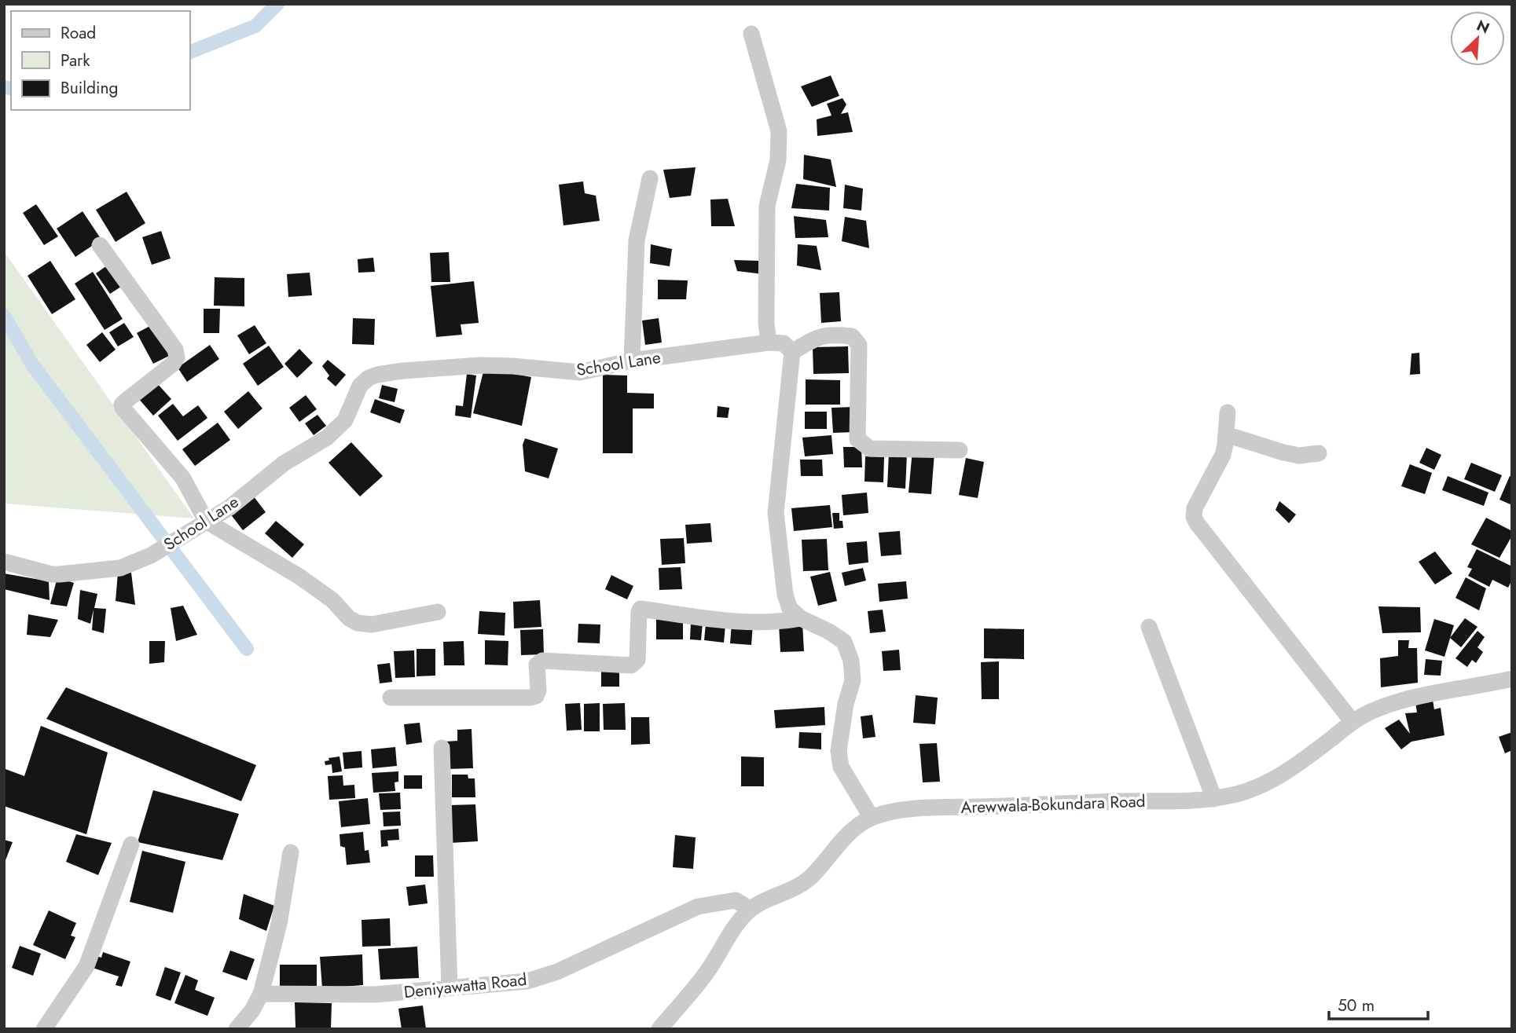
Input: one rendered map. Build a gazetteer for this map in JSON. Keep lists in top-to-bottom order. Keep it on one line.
{"streets":{"street":["School Lane","Arewwala-Bokundara Road","Deniyawatta Road"]},"crossings":[["Arewwala-Bokundara Road","Deniyawatta Road"]],"legend":["Road","Park","Building"],"scale_bar":"50 m","north":"top right"}
